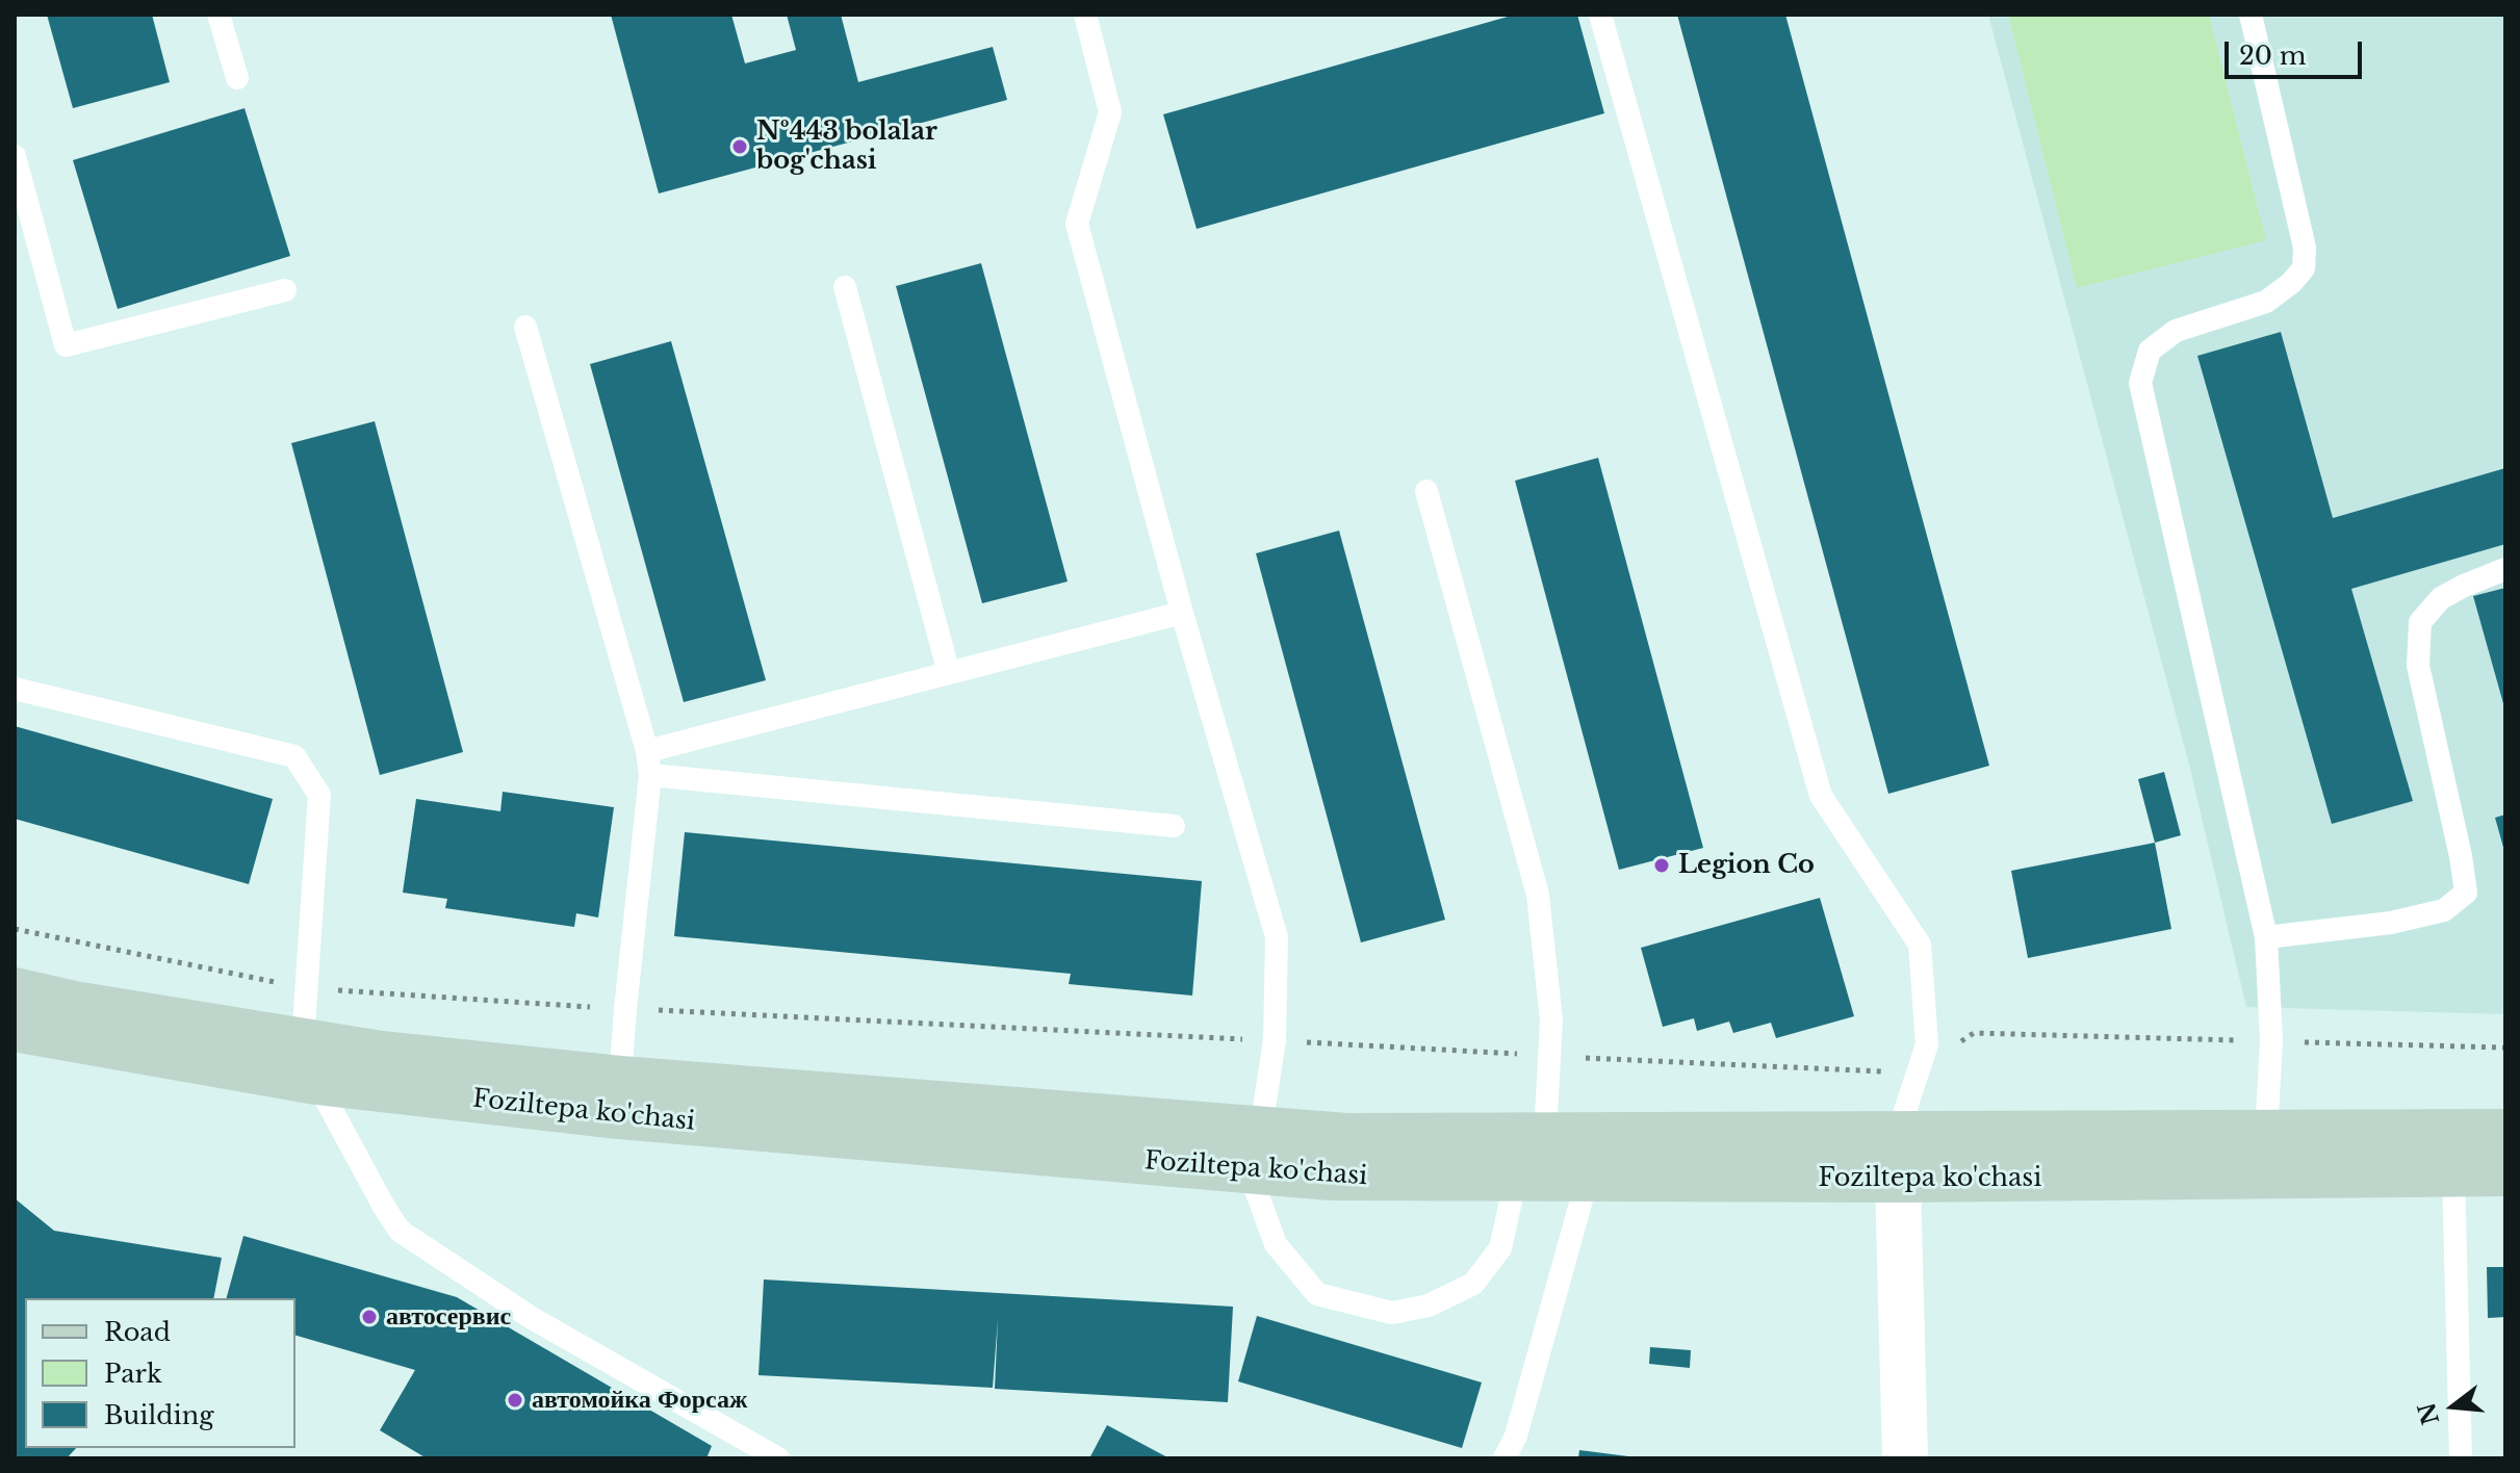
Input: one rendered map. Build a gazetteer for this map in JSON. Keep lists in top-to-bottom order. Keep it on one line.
{"streets":{"main road":["Foziltepa ko'chasi"]},"places":["№443 bolalar bog'chasi","Legion Co","автосервис","автомойка Форсаж"],"legend":["Road","Park","Building"],"scale_bar":"20 m","north":"left"}
